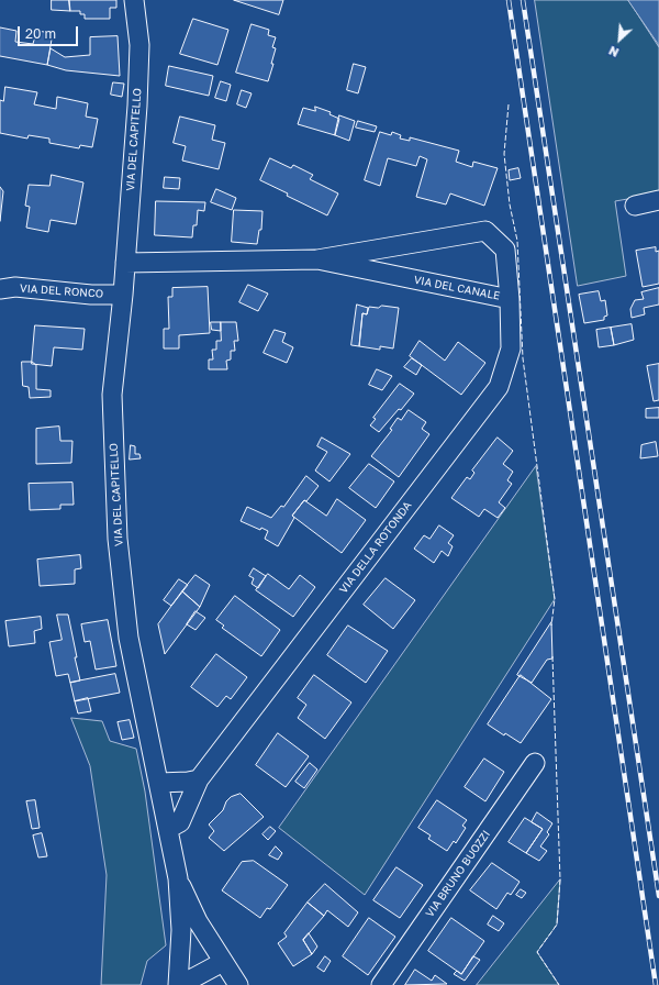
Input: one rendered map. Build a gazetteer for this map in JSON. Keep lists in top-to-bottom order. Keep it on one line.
{"streets":{"street":["VIA DEL CAPITELLO","VIA DEL CANALE","VIA DEL RONCO","VIA DELLA ROTONDA","VIA BRUNO BUOZZI"]},"crossings":[["VIA DEL CAPITELLO","VIA DEL CANALE"],["VIA DEL CAPITELLO","VIA DEL RONCO"],["VIA DEL CAPITELLO","VIA DELLA ROTONDA"],["VIA DEL CANALE","VIA DELLA ROTONDA"]],"scale_bar":"20 m","north":"bottom left"}
